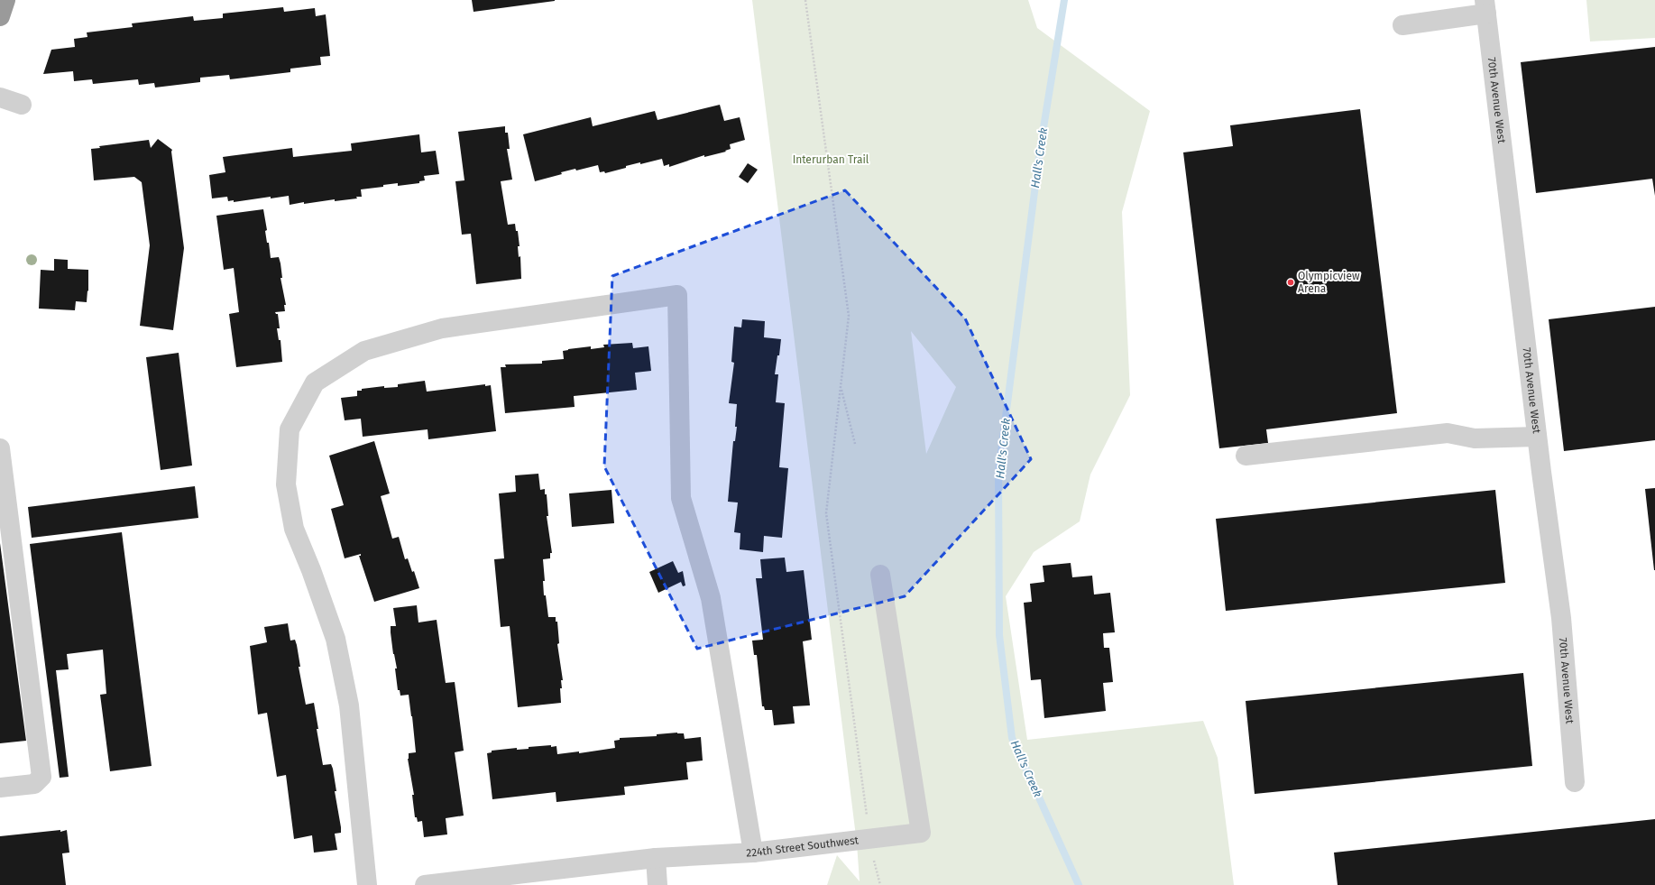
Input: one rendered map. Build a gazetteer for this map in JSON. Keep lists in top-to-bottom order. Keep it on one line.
{"streets":{"street":["70th Avenue West","224th Street Southwest"]},"water":["Hall's Creek"],"parks":["Interurban Trail"],"places":["Olympicview Arena"]}
